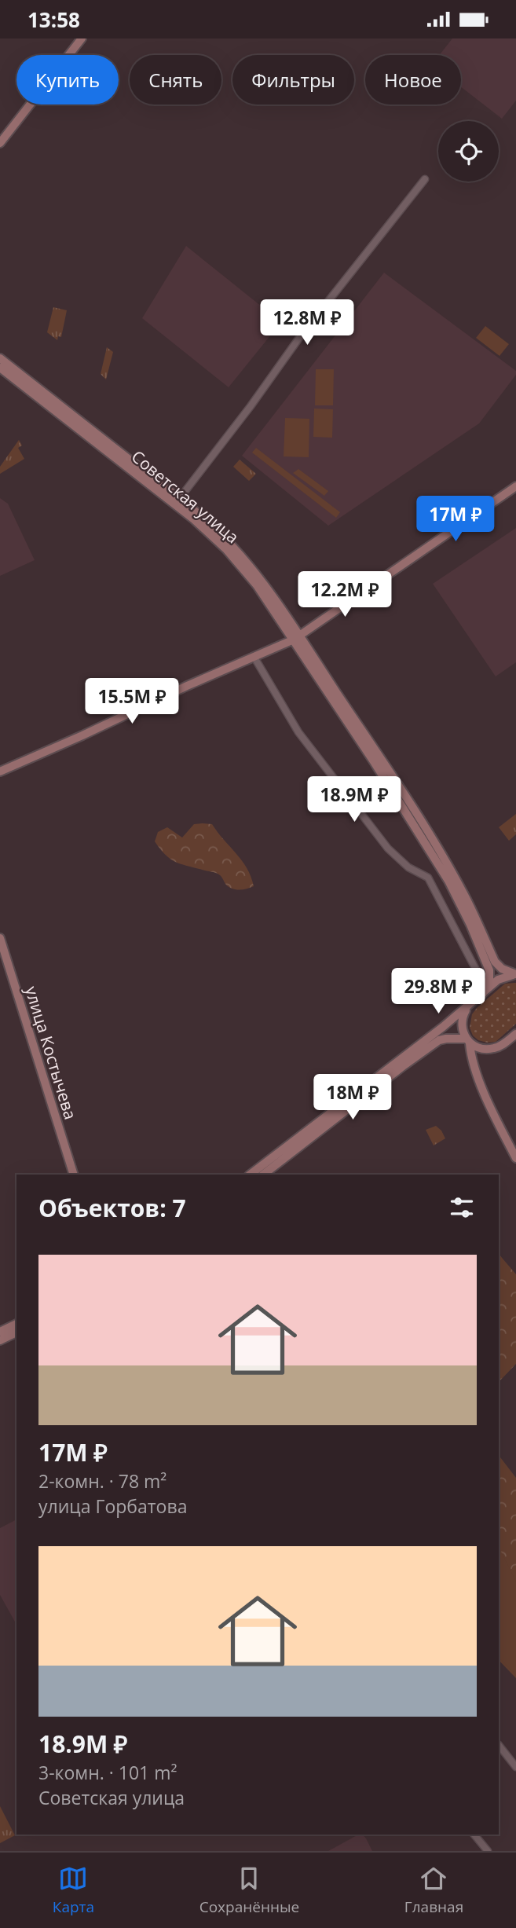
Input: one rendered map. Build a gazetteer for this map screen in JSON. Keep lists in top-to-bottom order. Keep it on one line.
{"streets":{"main road":["Советская улица","улица Костычева"]},"page":{"status":"13:58","chip":["Купить","Снять","Фильтры","Новое"],"price":["12.8M ₽","17M ₽","12.2M ₽","15.5M ₽","18.9M ₽","29.8M ₽","18M ₽"],"heading":"Объектов: 7","list":[{"name":"17M ₽","note":"2-комн. · 78 m² · улица Горбатова"},{"name":"18.9M ₽","note":"3-комн. · 101 m² · Советская улица"}],"tabs":["Карта","Сохранённые","Главная"]}}
